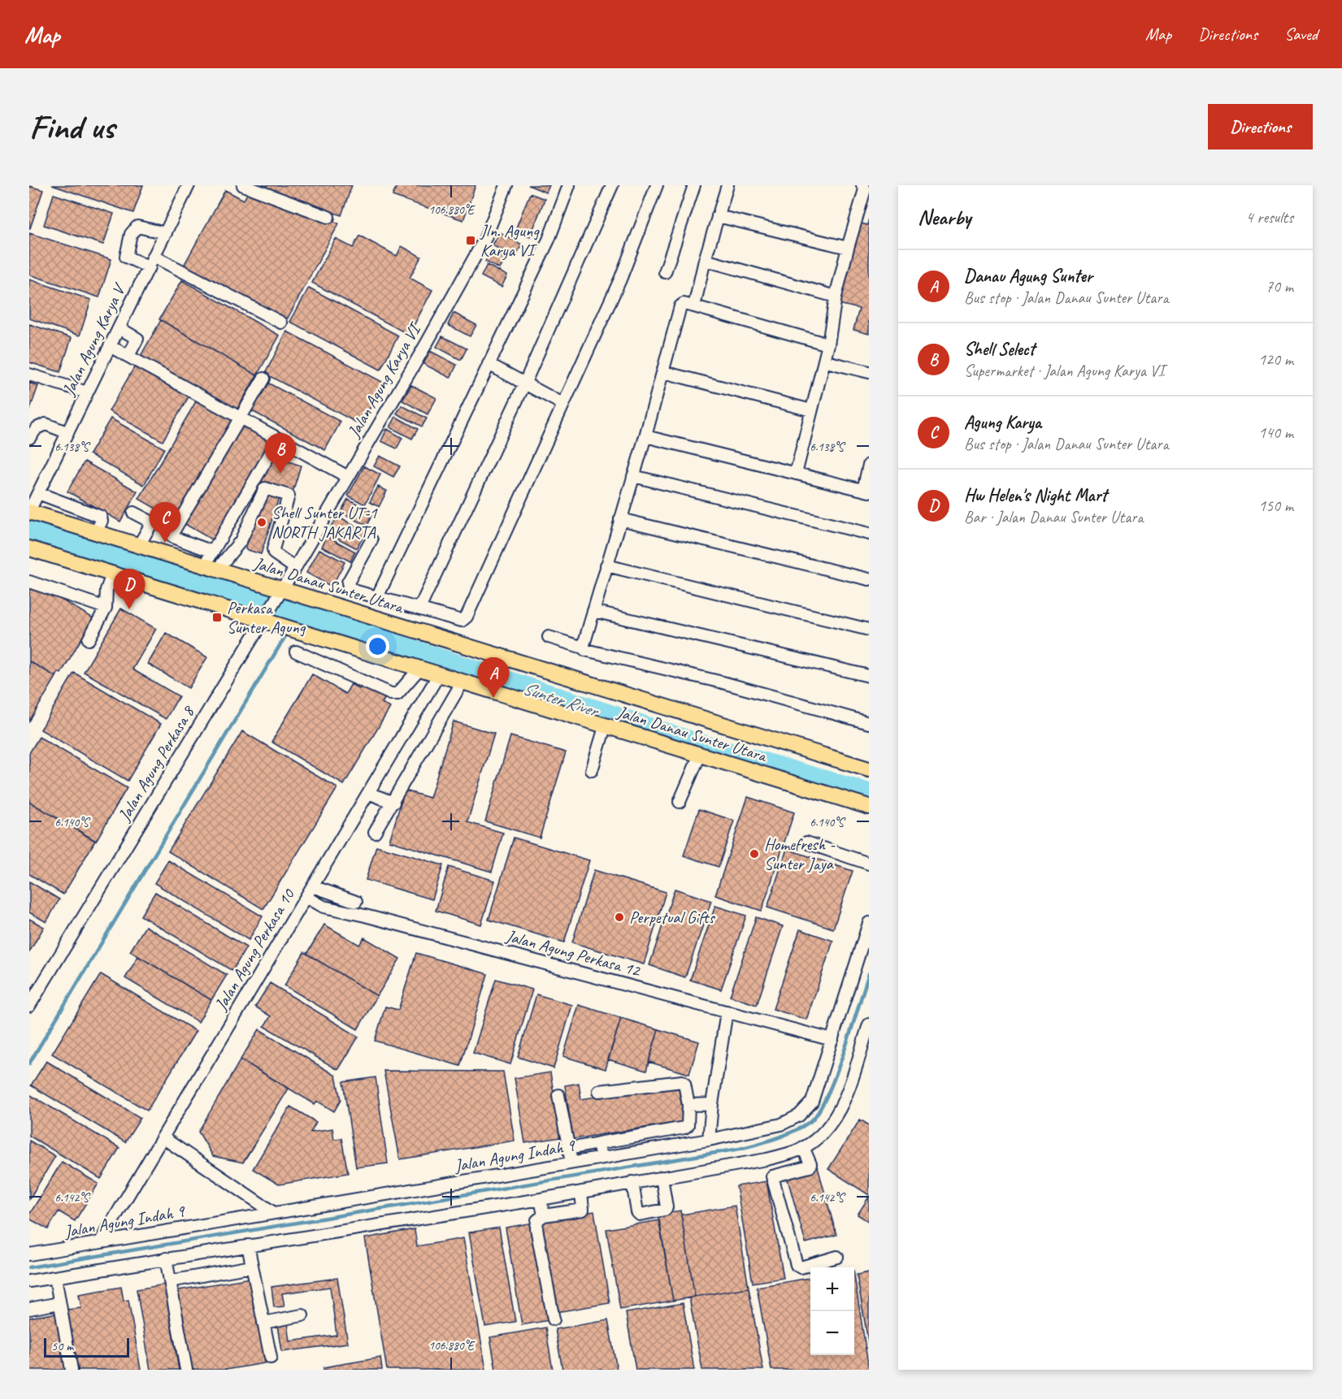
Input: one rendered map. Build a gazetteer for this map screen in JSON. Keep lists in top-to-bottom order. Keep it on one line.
{"streets":{"main road":["Jalan Danau Sunter Utara"],"street":["Jalan Agung Karya V","Jalan Agung Karya VI","Jalan Agung Perkasa 8","Jalan Agung Perkasa 10","Jalan Agung Perkasa 12","Jalan Agung Indah 9"]},"crossings":[["Jalan Agung Karya V","Jalan Danau Sunter Utara"],["Jalan Agung Karya VI","Jalan Danau Sunter Utara"],["Jalan Agung Karya VI","Jalan Agung Perkasa 8"],["Jalan Danau Sunter Utara","Jalan Agung Perkasa 8"],["Jalan Danau Sunter Utara","Jalan Agung Perkasa 10"],["Jalan Agung Perkasa 10","Jalan Agung Perkasa 12"],["Jalan Agung Perkasa 10","Jalan Agung Indah 9"],["Jalan Agung Perkasa 12","Jalan Agung Indah 9"]],"water":["Sunter River"],"places":{"transit":["Jln. Agung Karya VI","Perkasa Sunter Agung"],"other":["Shell Sunter UT-1 NORTH JAKARTA","Homefresh - Sunter Jaya","Perpetual Gifts"]},"scale_bar":"50 m","page":{"header":"Map","nav":["Map","Directions","Saved"],"buttons":"Directions","title":"Find us","heading":["Nearby","4 results"],"list":[{"mark":"A","name":"Danau Agung Sunter","note":"Bus stop · Jalan Danau Sunter Utara","value":"70 m"},{"mark":"B","name":"Shell Select","note":"Supermarket · Jalan Agung Karya VI","value":"120 m"},{"mark":"C","name":"Agung Karya","note":"Bus stop · Jalan Danau Sunter Utara","value":"140 m"},{"mark":"D","name":"Hw Helen's Night Mart","note":"Bar · Jalan Danau Sunter Utara","value":"150 m"}],"pins":["B","C","D","A"],"map_buttons":["+","−"],"scale":"50 m"},"coordinates":["106.880°E","6.138°S","6.140°S","6.142°S"]}
